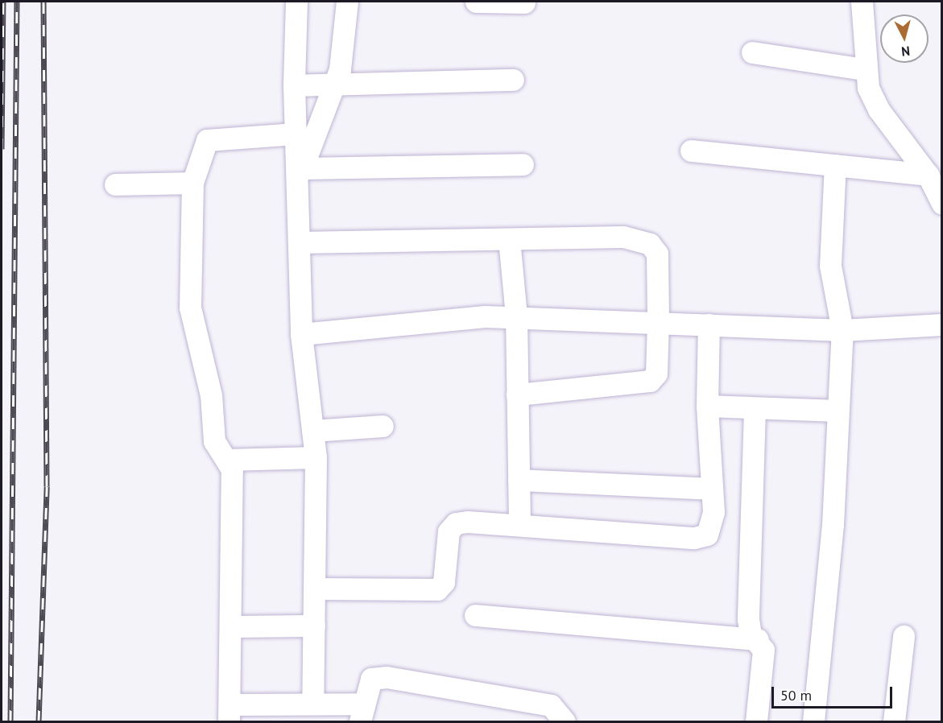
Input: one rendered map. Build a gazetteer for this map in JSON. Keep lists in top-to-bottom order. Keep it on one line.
{"scale_bar":"50 m","north":"bottom"}
